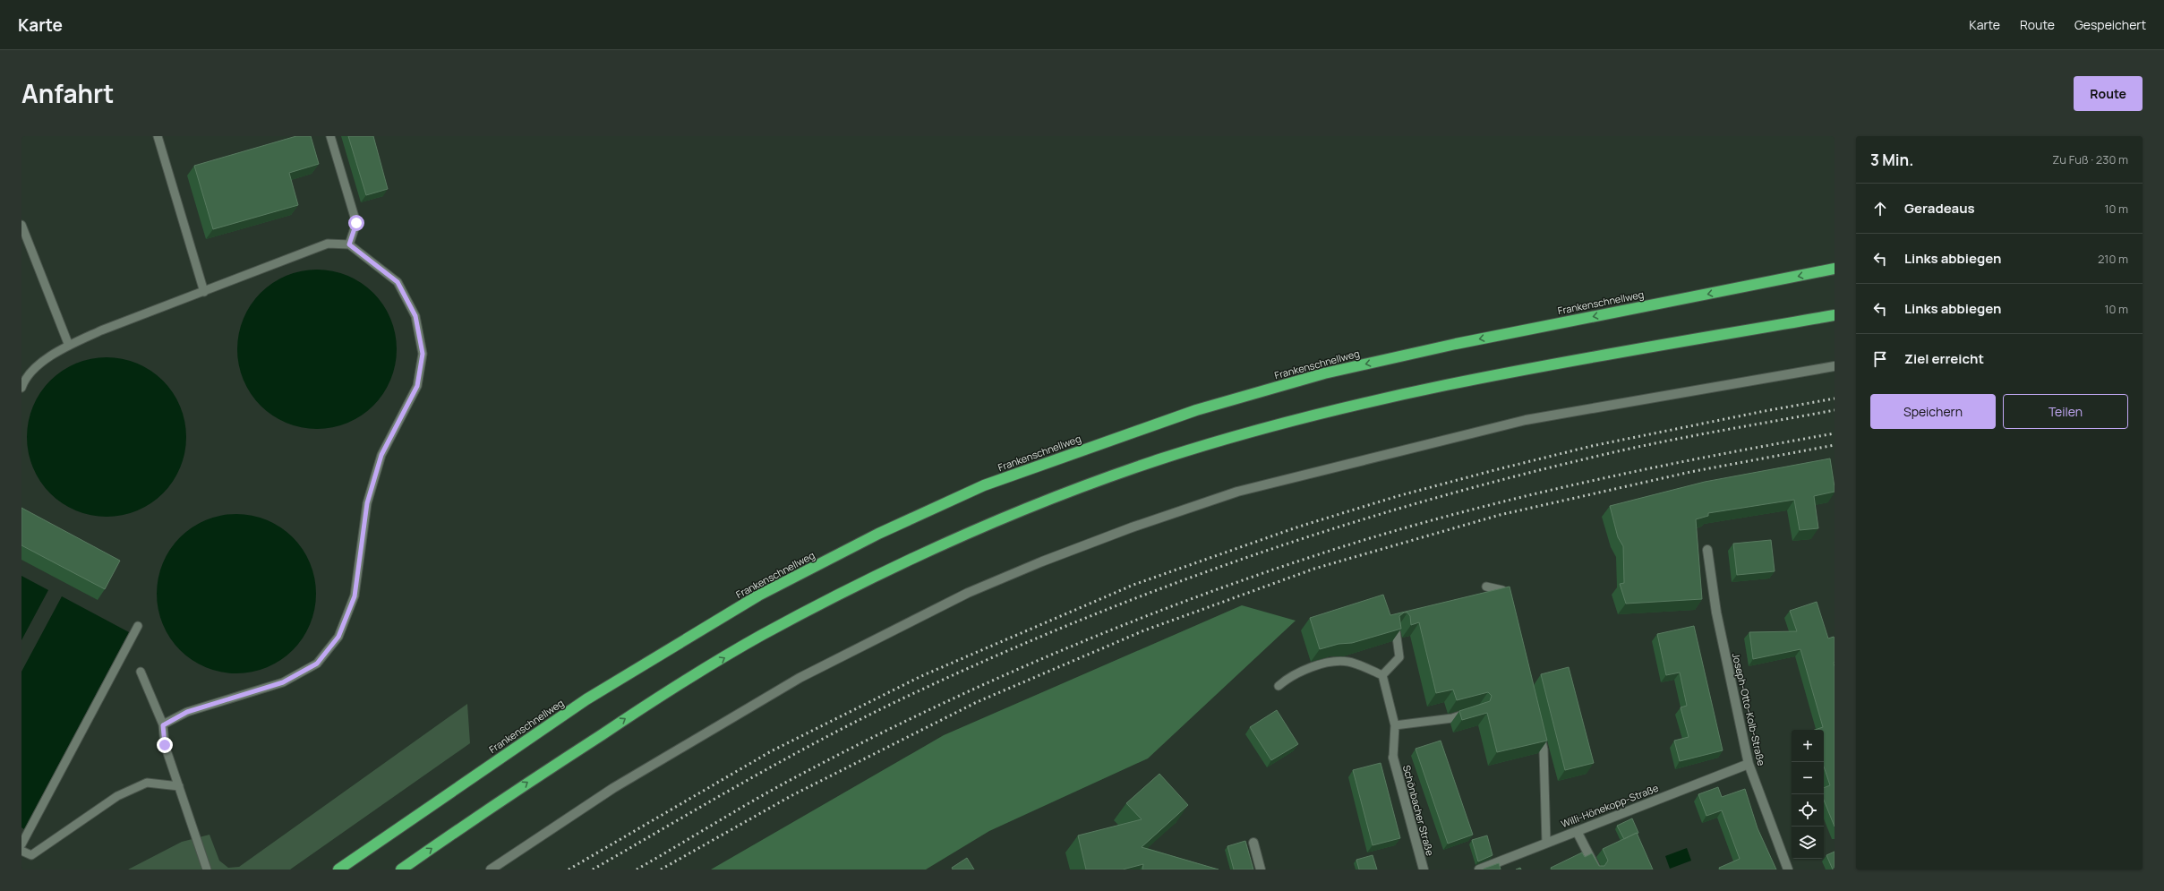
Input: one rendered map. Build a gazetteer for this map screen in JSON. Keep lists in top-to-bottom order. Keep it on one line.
{"streets":{"highway":["Frankenschnellweg"],"main road":["Joseph-Otto-Kolb-Straße","Willi-Hönekopp-Straße","Schönbacher Straße"]},"crossings":[["Joseph-Otto-Kolb-Straße","Willi-Hönekopp-Straße"]],"page":{"header":"Karte","nav":["Karte","Route","Gespeichert"],"title":"Anfahrt","buttons":["Route",["Speichern","Teilen"]],"heading":["3 Min.","Zu Fuß · 230 m"],"list":[["Geradeaus","10 m"],["Links abbiegen","210 m"],["Links abbiegen","10 m"],"Ziel erreicht"],"map_buttons":["+","−"]}}
